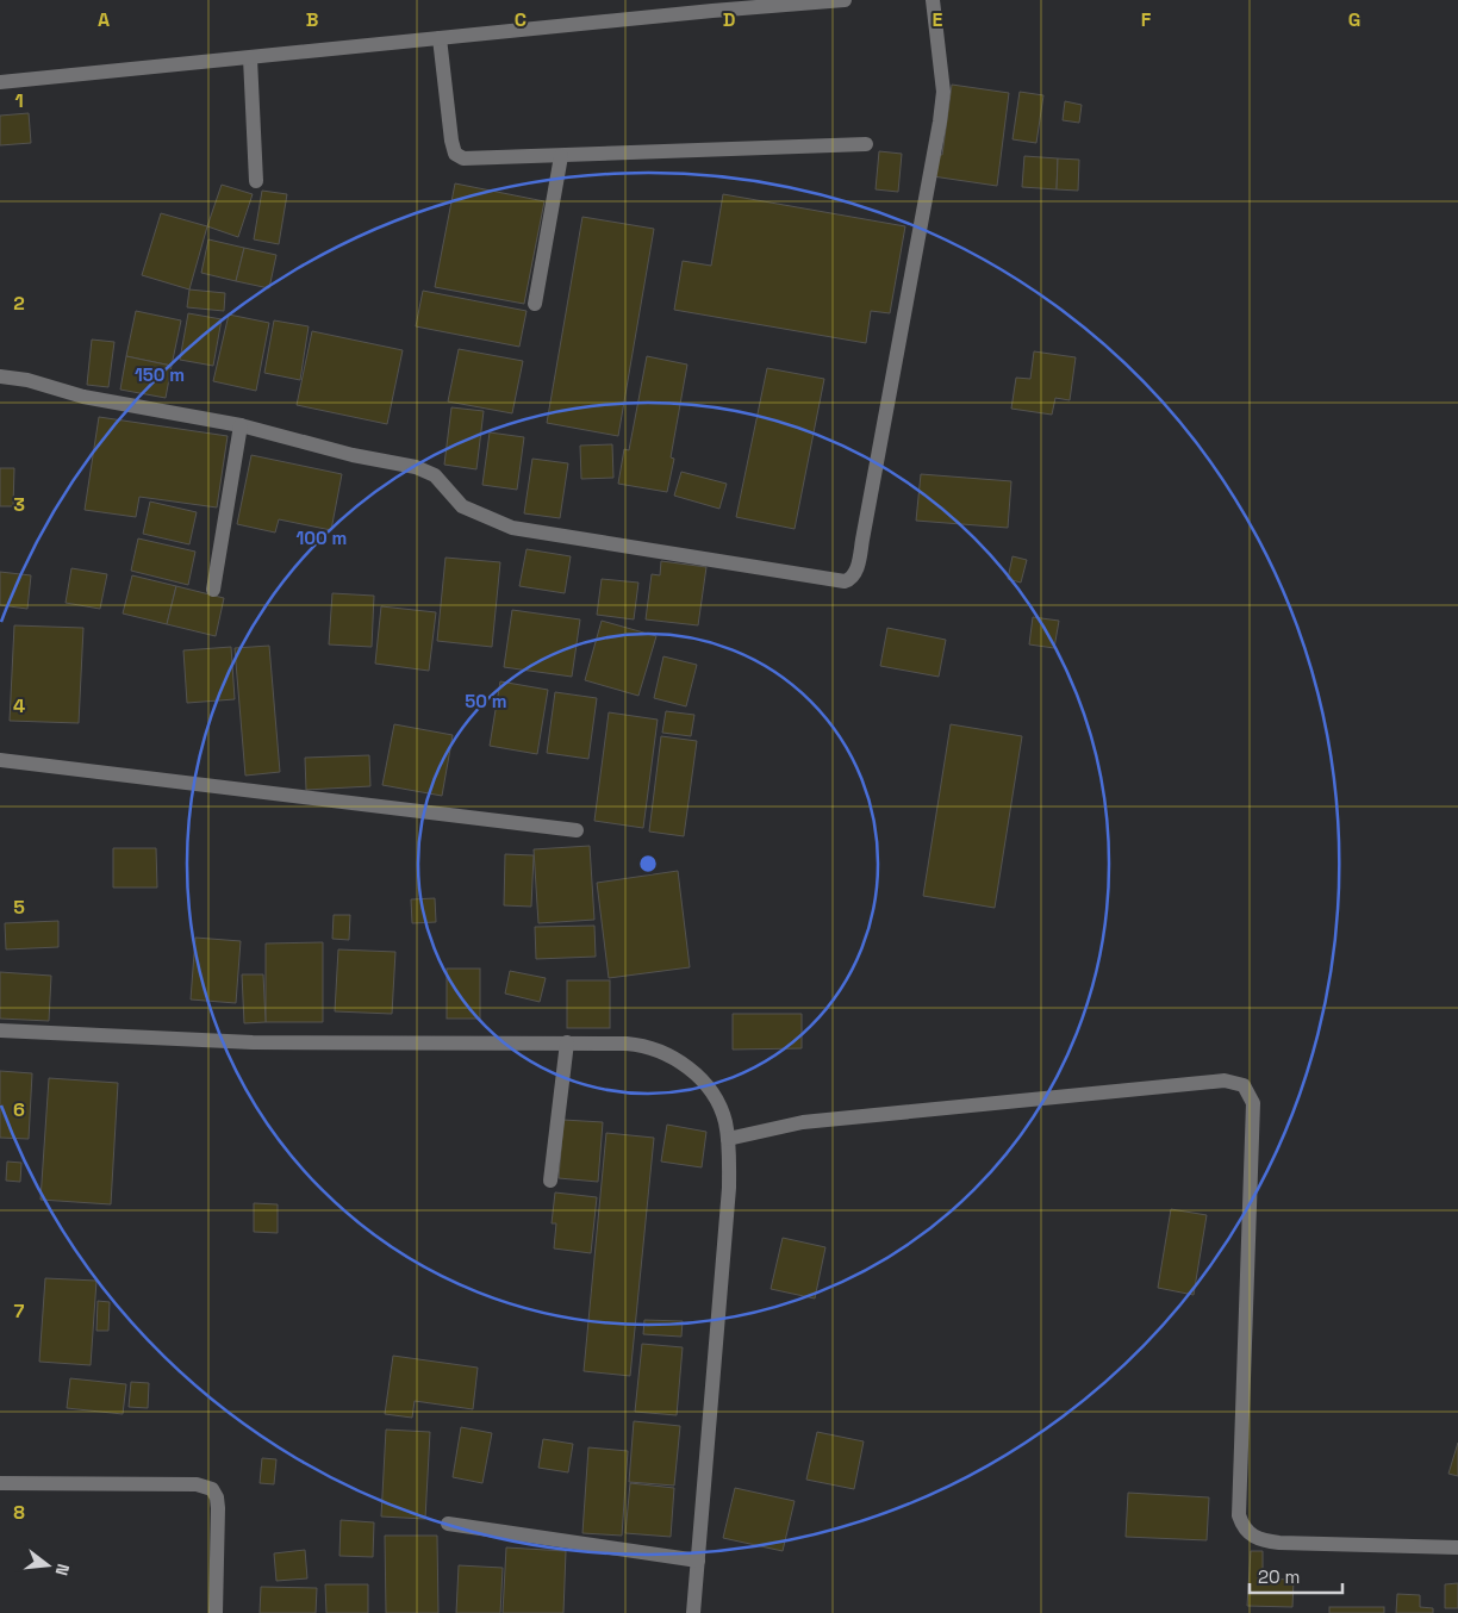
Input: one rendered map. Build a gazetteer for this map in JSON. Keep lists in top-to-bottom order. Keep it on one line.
{"scale_bar":"20 m","north":"right","grid":{"columns":["A","B","C","D","E","F","G"],"rows":["1","2","3","4","5","6","7","8"]},"rings":["150 m","100 m","50 m"]}
